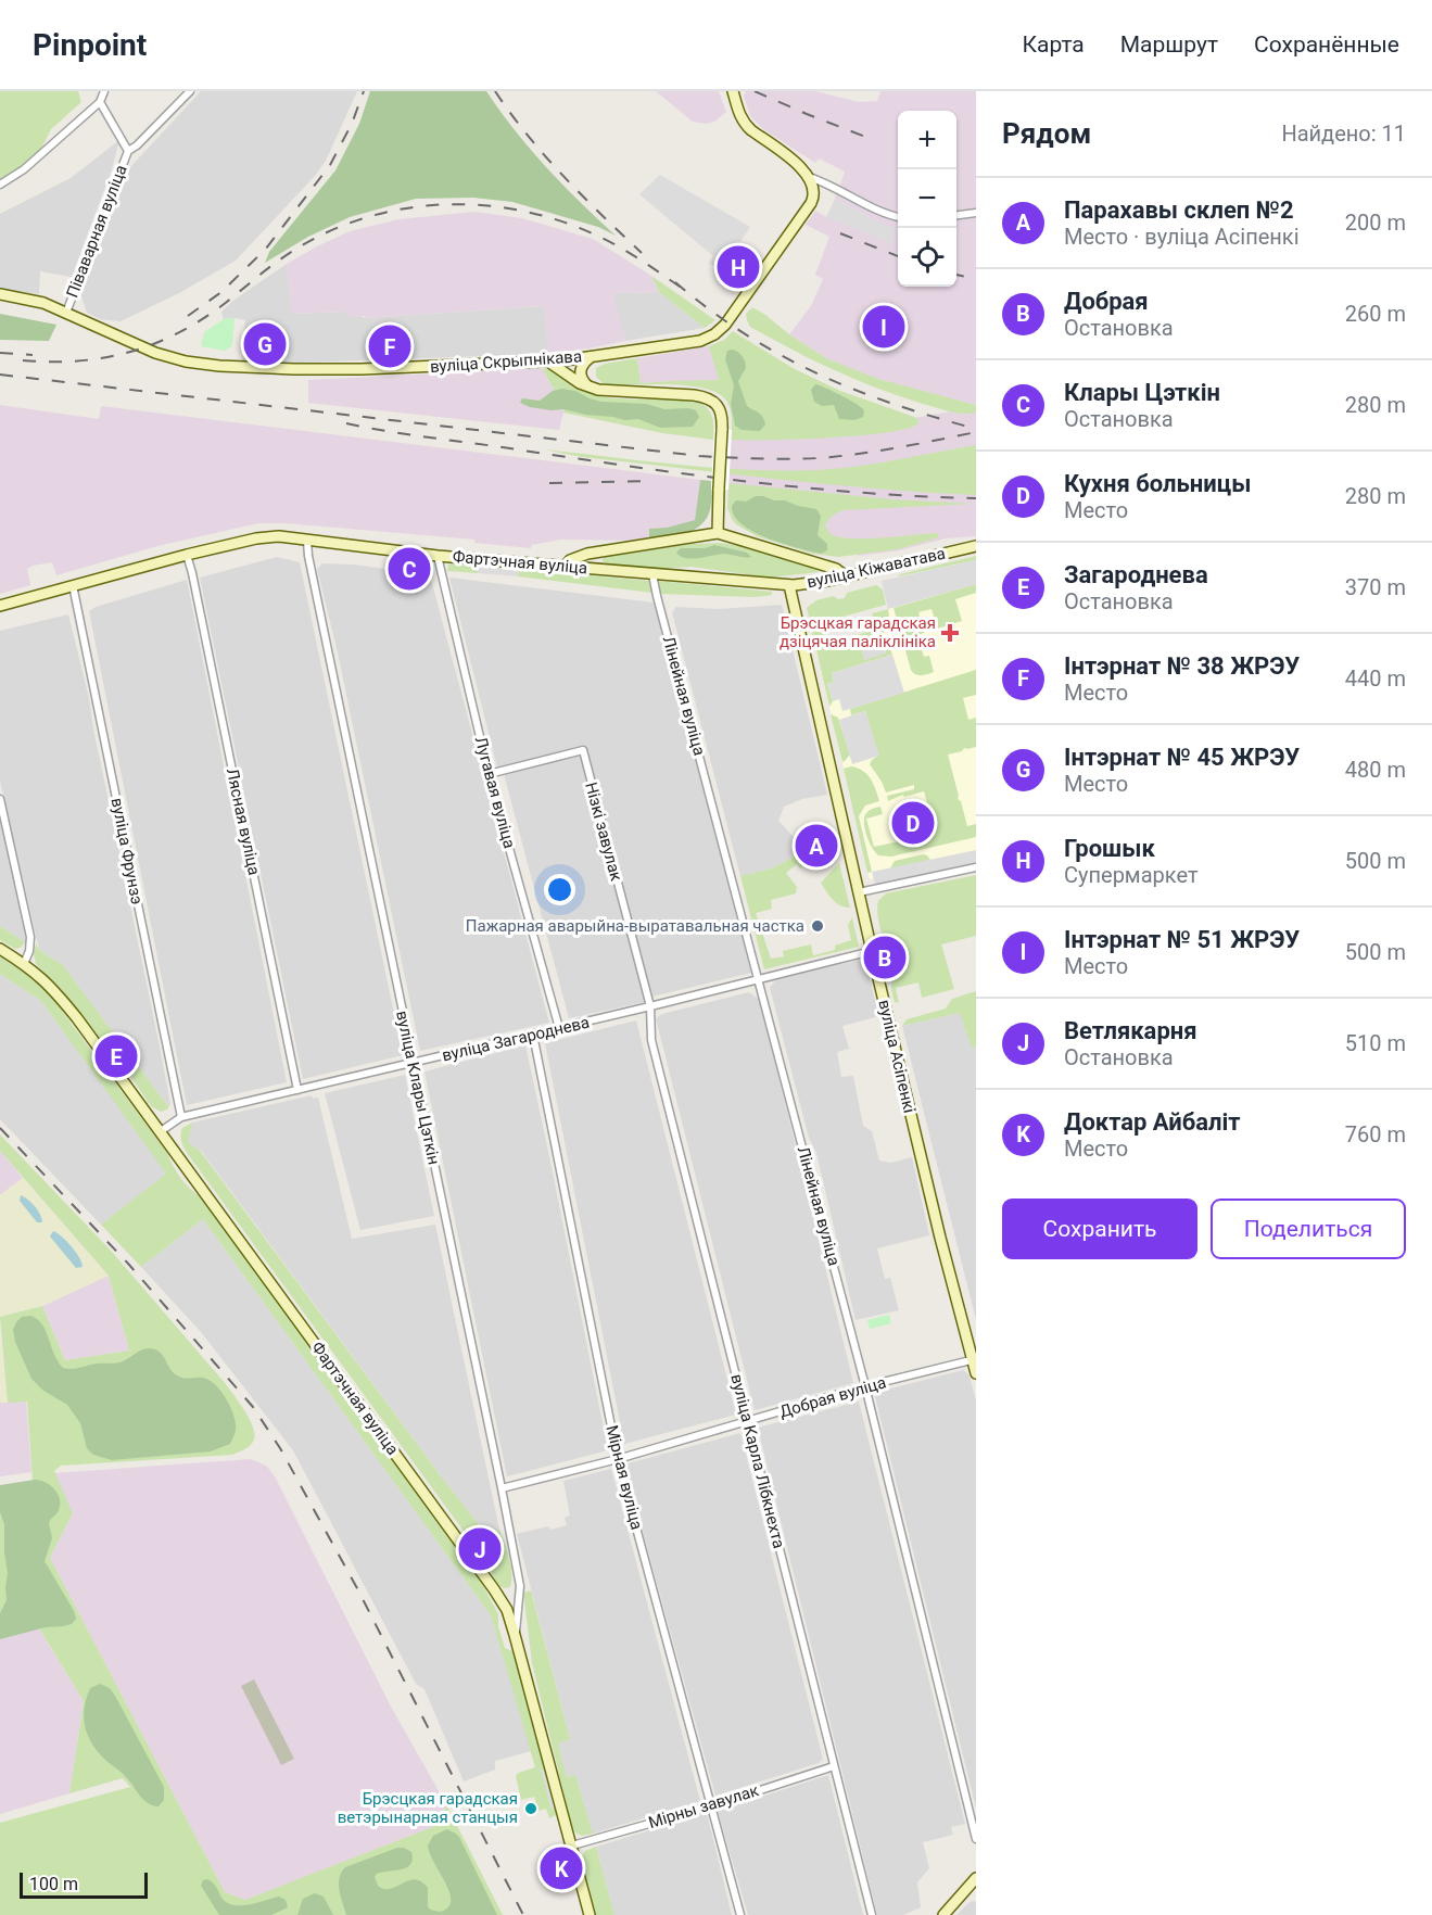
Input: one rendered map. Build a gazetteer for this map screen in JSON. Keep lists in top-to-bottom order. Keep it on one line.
{"streets":{"street":["Піваварная вуліца","вуліца Скрыпнікава","Фартэчная вуліца","вуліца Кіжаватава","Лінейная вуліца","Лугавая вуліца","Лясная вуліца","Нізкі завулак","вуліца Фрунзэ","вуліца Загароднева","вуліца Асіпенкі","вуліца Клары Цэткін","Добрая вуліца","вуліца Карла Лібкнехта","Мірная вуліца","Мірны завулак"]},"crossings":[["Піваварная вуліца","вуліца Скрыпнікава"],["Фартэчная вуліца","вуліца Кіжаватава"],["Фартэчная вуліца","Лінейная вуліца"],["Фартэчная вуліца","Лугавая вуліца"],["Фартэчная вуліца","Лясная вуліца"],["Фартэчная вуліца","вуліца Фрунзэ"],["Фартэчная вуліца","вуліца Загароднева"],["Фартэчная вуліца","вуліца Клары Цэткін"],["Фартэчная вуліца","Мірны завулак"],["вуліца Кіжаватава","вуліца Асіпенкі"],["Лінейная вуліца","вуліца Загароднева"],["Лінейная вуліца","Добрая вуліца"],["Лугавая вуліца","Нізкі завулак"],["Лугавая вуліца","вуліца Загароднева"],["Лясная вуліца","вуліца Загароднева"],["Нізкі завулак","вуліца Загароднева"],["Нізкі завулак","вуліца Карла Лібкнехта"],["вуліца Фрунзэ","вуліца Загароднева"],["вуліца Загароднева","вуліца Асіпенкі"],["вуліца Загароднева","вуліца Клары Цэткін"],["вуліца Загароднева","вуліца Карла Лібкнехта"],["вуліца Загароднева","Мірная вуліца"],["вуліца Асіпенкі","Добрая вуліца"],["вуліца Клары Цэткін","Добрая вуліца"],["Добрая вуліца","вуліца Карла Лібкнехта"],["Добрая вуліца","Мірная вуліца"],["вуліца Карла Лібкнехта","Мірны завулак"],["Мірная вуліца","Мірны завулак"]],"places":{"health":["Брэсцкая гарадская дзіцячая паліклініка"],"other":["Пажарная аварыйна-выратавальная частка","Брэсцкая гарадская ветэрынарная станцыя"]},"scale_bar":"100 m","page":{"header":"Pinpoint","nav":["Карта","Маршрут","Сохранённые"],"heading":["Рядом","Найдено: 11"],"map_buttons":["+","−"],"list":[{"mark":"A","name":"Парахавы склеп №2","note":"Место · вуліца Асіпенкі","value":"200 m"},{"mark":"B","name":"Добрая","note":"Остановка","value":"260 m"},{"mark":"C","name":"Клары Цэткін","note":"Остановка","value":"280 m"},{"mark":"D","name":"Кухня больницы","note":"Место","value":"280 m"},{"mark":"E","name":"Загароднева","note":"Остановка","value":"370 m"},{"mark":"F","name":"Інтэрнат № 38 ЖРЭУ","note":"Место","value":"440 m"},{"mark":"G","name":"Інтэрнат № 45 ЖРЭУ","note":"Место","value":"480 m"},{"mark":"H","name":"Грошык","note":"Супермаркет","value":"500 m"},{"mark":"I","name":"Інтэрнат № 51 ЖРЭУ","note":"Место","value":"500 m"},{"mark":"J","name":"Ветлякарня","note":"Остановка","value":"510 m"},{"mark":"K","name":"Доктар Айбаліт","note":"Место","value":"760 m"}],"pins":["H","I","G","F","C","D","A","B","E","J","K"],"buttons":["Сохранить","Поделиться"],"scale":"100 m"}}
